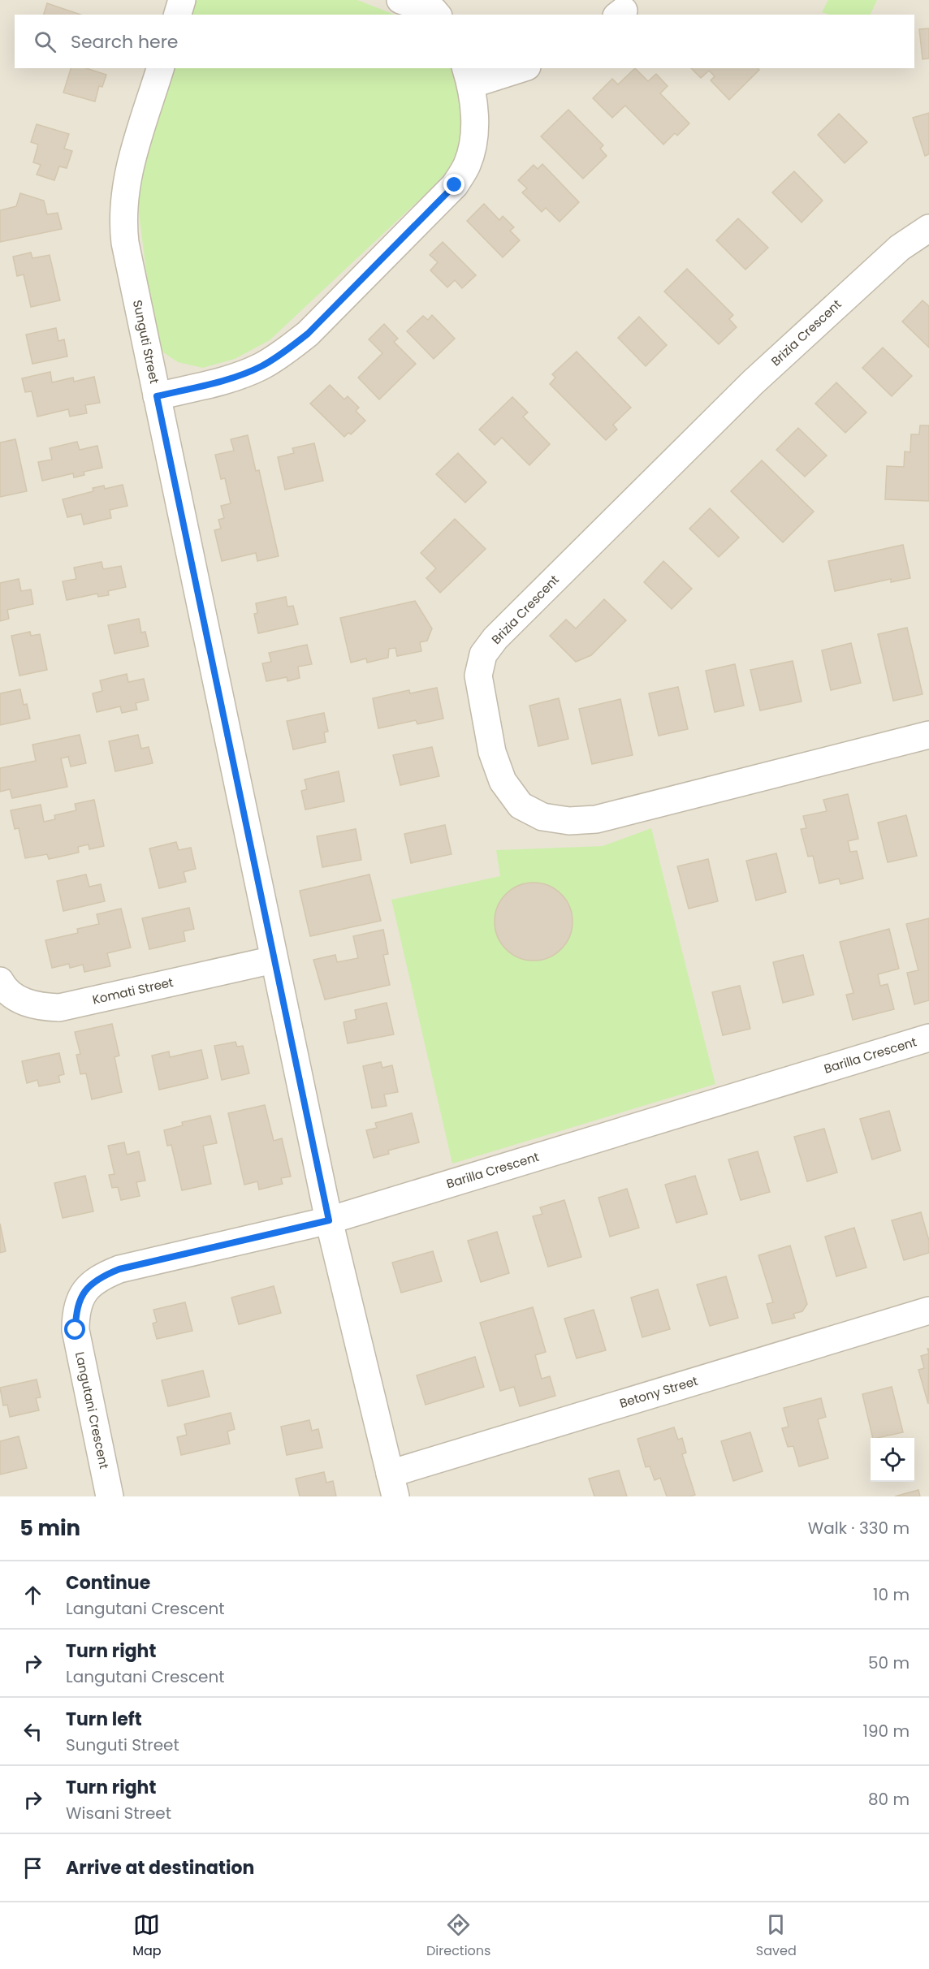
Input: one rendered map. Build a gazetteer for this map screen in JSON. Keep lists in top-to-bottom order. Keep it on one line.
{"streets":{"street":["Brizia Crescent","Sunguti Street","Komati Street","Barilla Crescent","Betony Street","Langutani Crescent"]},"crossings":[["Sunguti Street","Komati Street"],["Sunguti Street","Barilla Crescent"],["Sunguti Street","Langutani Crescent"],["Barilla Crescent","Langutani Crescent"]],"page":{"search":"Search here","heading":["5 min","Walk · 330 m"],"list":[["Continue","Langutani Crescent","10 m"],["Turn right","Langutani Crescent","50 m"],["Turn left","Sunguti Street","190 m"],["Turn right","Wisani Street","80 m"],"Arrive at destination"],"nav":["Map","Directions","Saved"]}}
